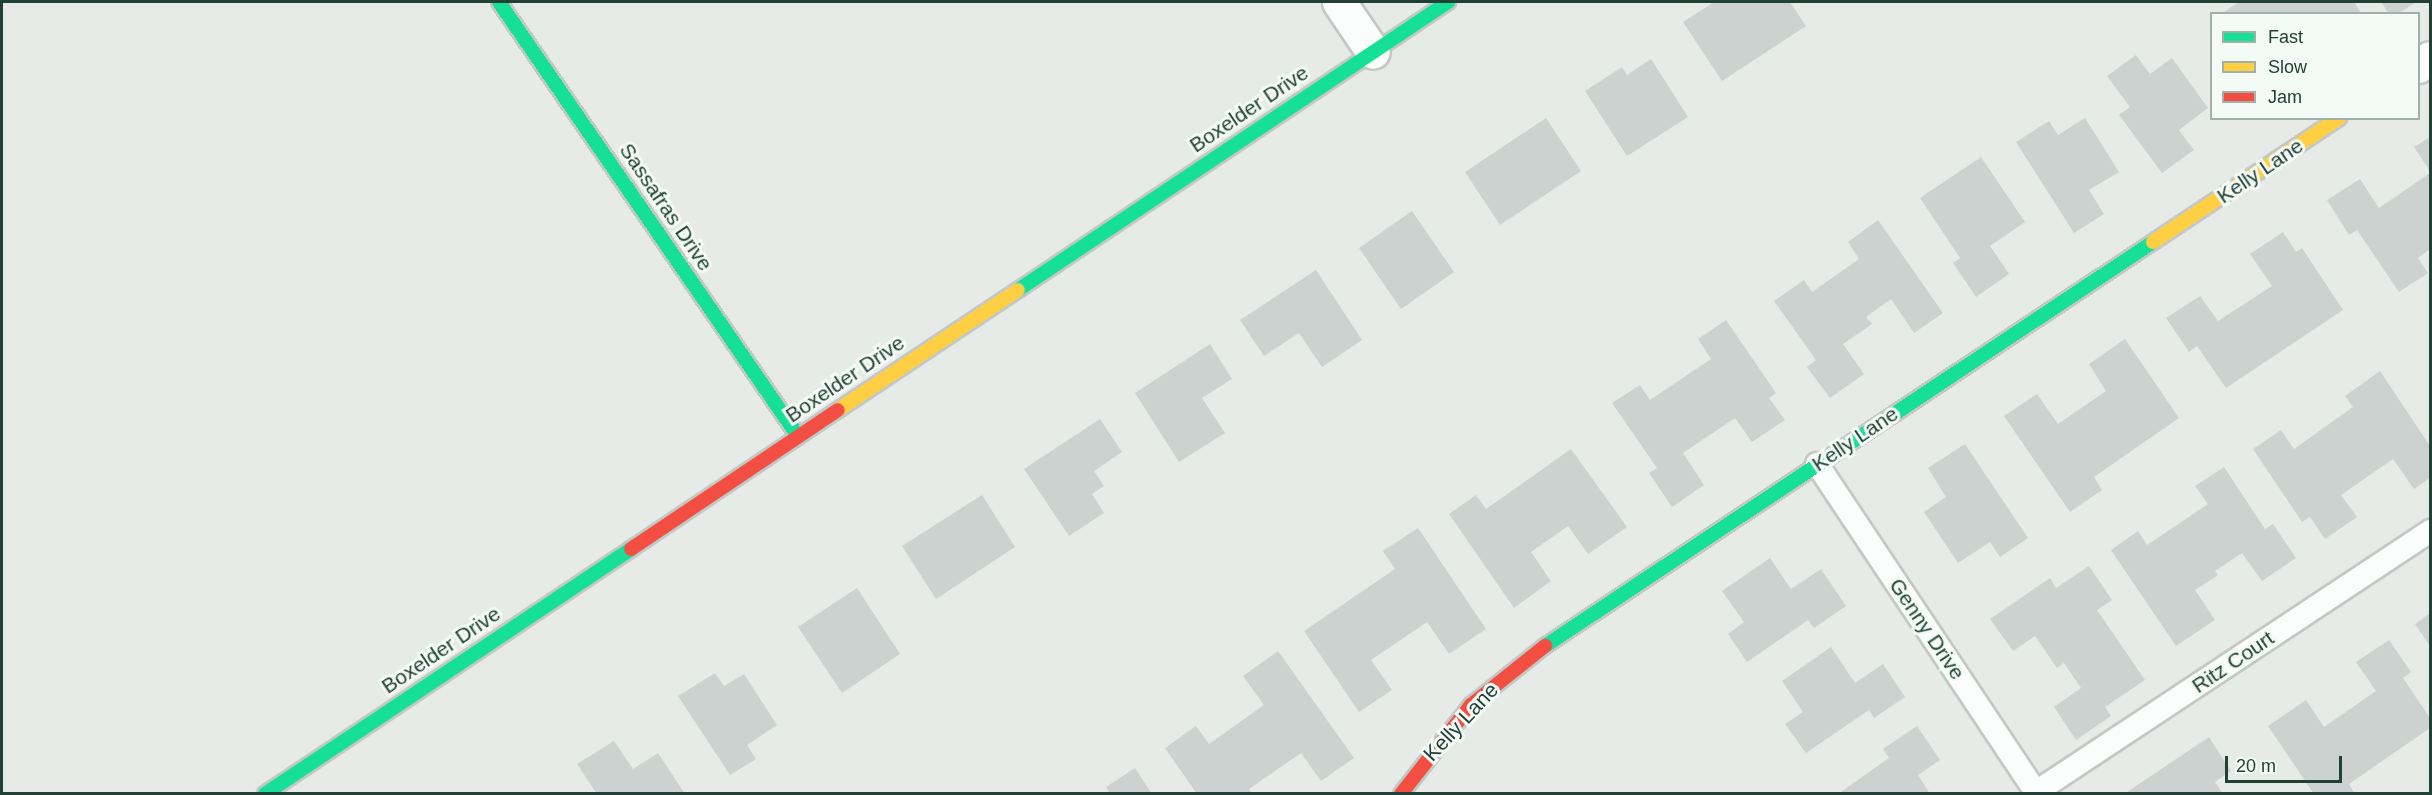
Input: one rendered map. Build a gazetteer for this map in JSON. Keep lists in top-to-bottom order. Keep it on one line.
{"streets":{"street":["Boxelder Drive","Kelly Lane","Sassafras Drive"],"lane":["Genny Drive","Ritz Court"]},"crossings":[["Boxelder Drive","Sassafras Drive"],["Kelly Lane","Genny Drive"],["Genny Drive","Ritz Court"]],"legend":["Fast","Slow","Jam"],"scale_bar":"20 m"}
